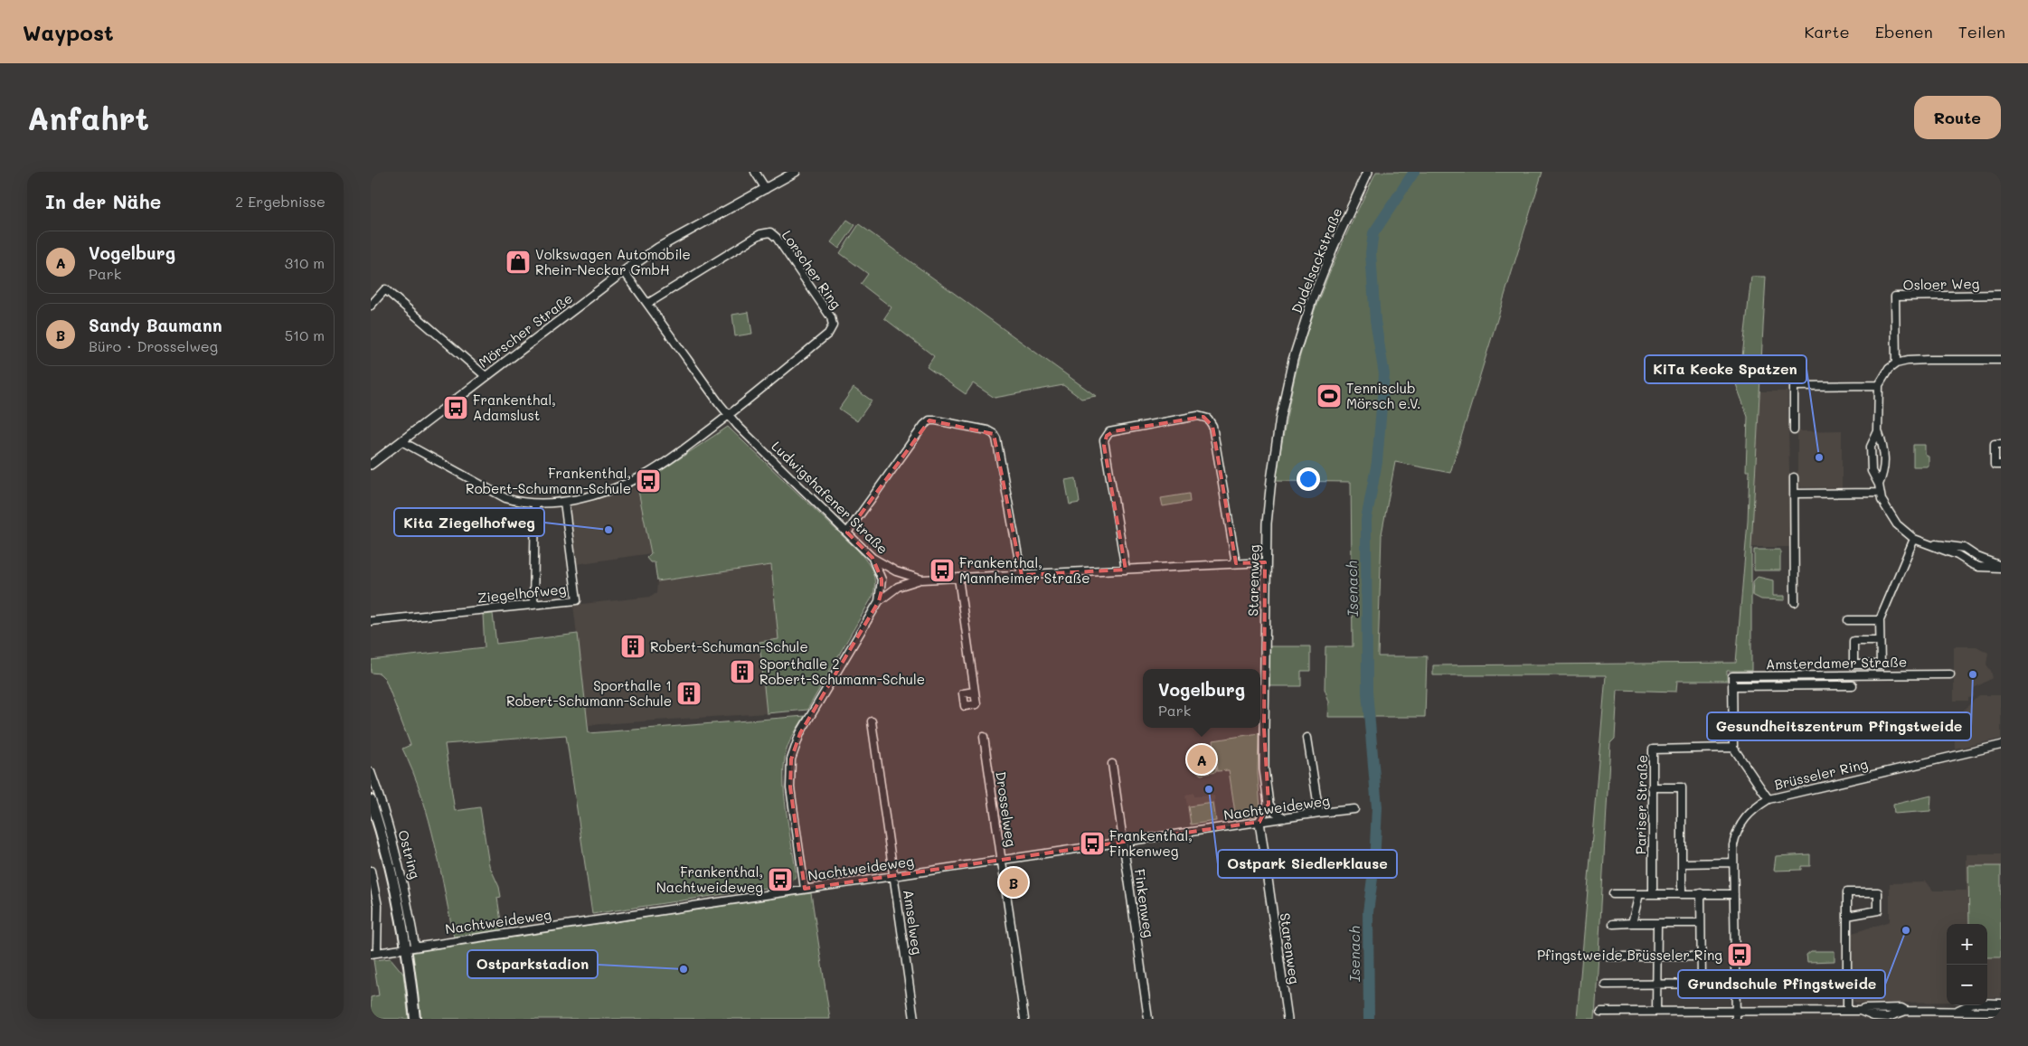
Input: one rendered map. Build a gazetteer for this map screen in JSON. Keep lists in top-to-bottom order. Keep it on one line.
{"streets":{"main road":["Ostring"],"street":["Dudelsackstraße","Lorscher Ring","Osloer Weg","Mörscher Straße","Ludwigshafener Straße","Starenweg","Ziegelhofweg","Amsterdamer Straße","Brüsseler Ring","Pariser Straße","Nachtweideweg","Drosselweg","Finkenweg","Amselweg"]},"crossings":[["Dudelsackstraße","Starenweg"],["Lorscher Ring","Ludwigshafener Straße"],["Mörscher Straße","Ludwigshafener Straße"],["Ludwigshafener Straße","Starenweg"],["Starenweg","Nachtweideweg"],["Nachtweideweg","Drosselweg"],["Nachtweideweg","Ostring"],["Nachtweideweg","Finkenweg"],["Nachtweideweg","Amselweg"]],"water":["Isenach"],"places":{"shop":["Volkswagen Automobile Rhein-Neckar GmbH"],"sports":["Tennisclub Mörsch e.V."],"bus stop":["Frankenthal, Adamslust","Frankenthal, Robert-Schumann-Schule","Frankenthal, Mannheimer Straße","Frankenthal, Finkenweg","Frankenthal, Nachtweideweg","Pfingstweide Brüsseler Ring"],"other":["KiTa Kecke Spatzen","Kita Ziegelhofweg","Gesundheitszentrum Pfingstweide","Ostpark Siedlerklause","Grundschule Pfingstweide","Ostparkstadion"],"building":["Robert-Schuman-Schule","Sporthalle 2 Robert-Schumann-Schule","Sporthalle 1 Robert-Schumann-Schule"]},"page":{"header":"Waypost","nav":["Karte","Ebenen","Teilen"],"buttons":"Route","title":"Anfahrt","heading":["In der Nähe","2 Ergebnisse"],"list":[{"mark":"A","name":"Vogelburg","note":"Park","value":"310 m"},{"mark":"B","name":"Sandy Baumann","note":"Büro · Drosselweg","value":"510 m"}],"popup":["Vogelburg","Park"],"pins":["A","B"],"map_buttons":["+","−"]}}
